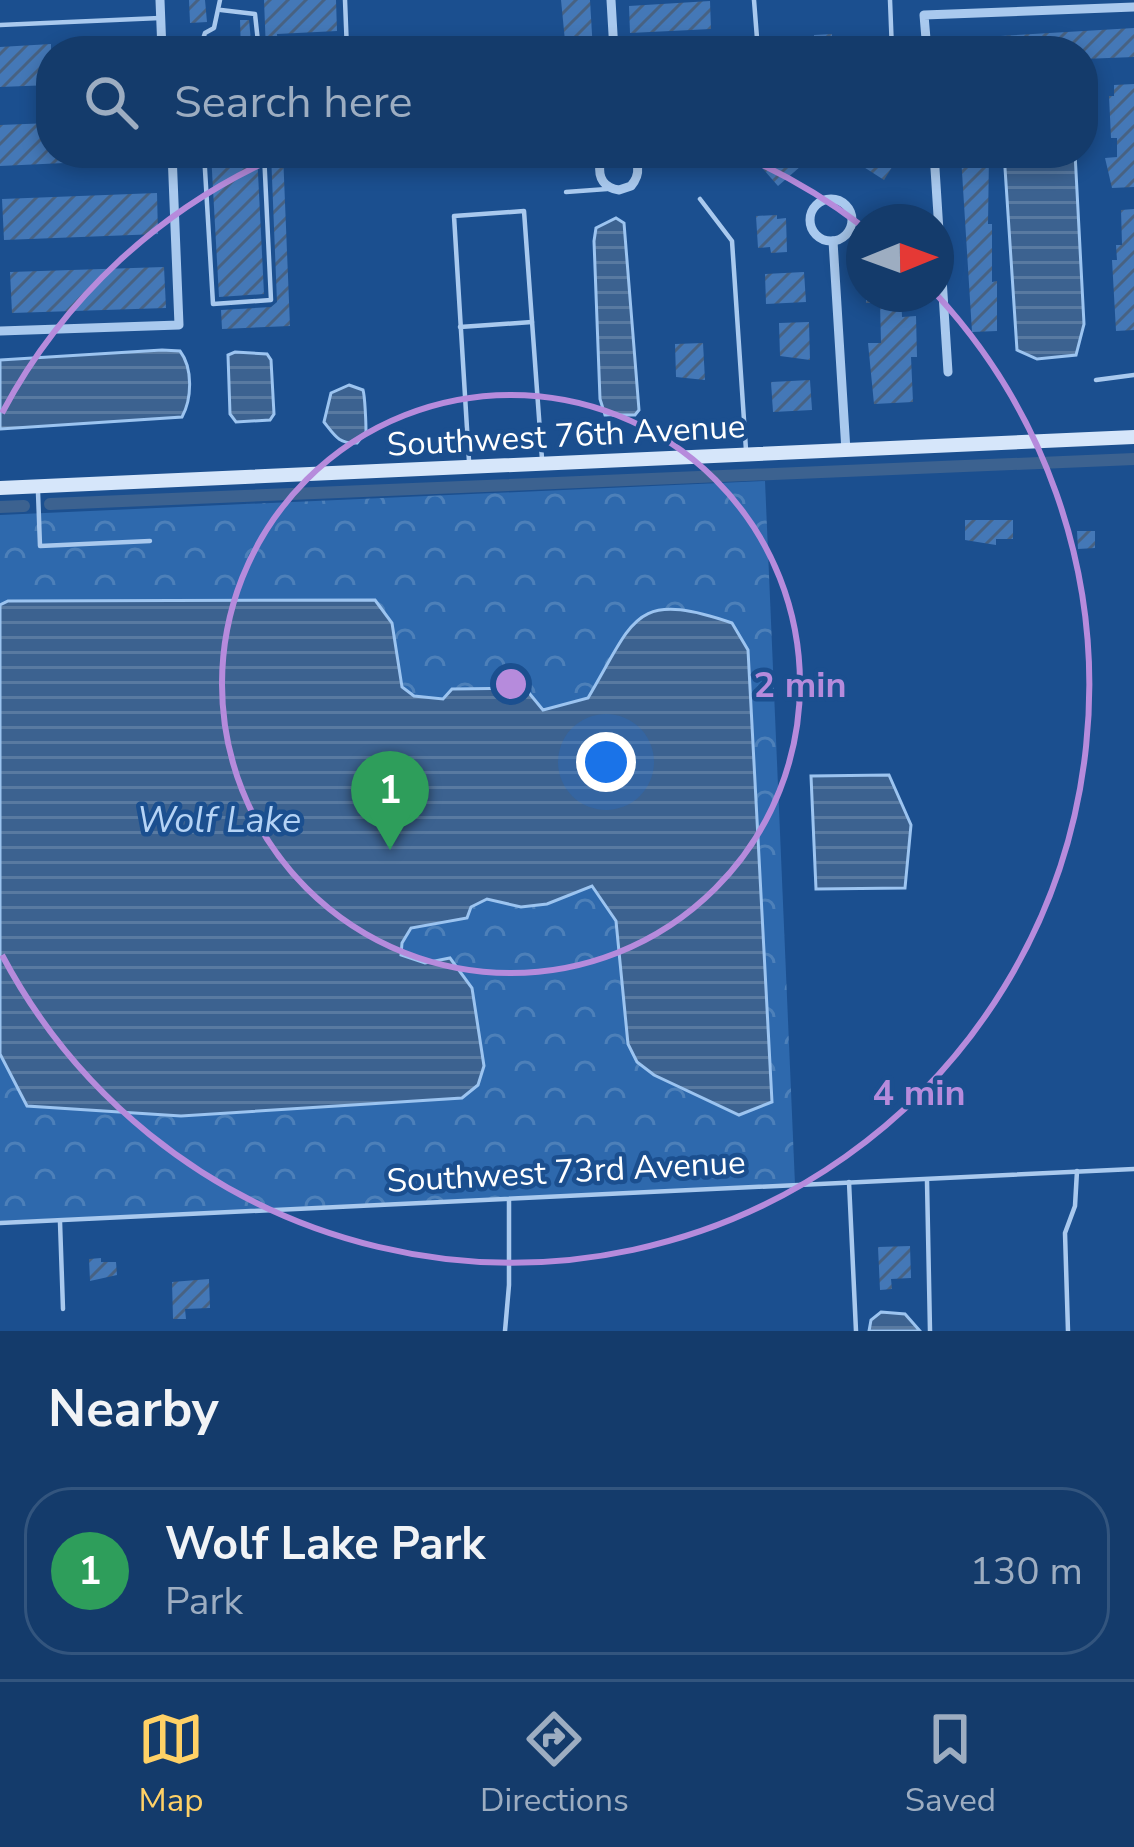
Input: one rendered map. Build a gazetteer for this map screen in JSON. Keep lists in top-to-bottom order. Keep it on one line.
{"streets":{"street":["Southwest 76th Avenue"],"lane":["Southwest 73rd Avenue"]},"water":["Wolf Lake"],"north":"right","page":{"search":"Search here","pins":"1","heading":"Nearby","list":[{"mark":"1","name":"Wolf Lake Park","note":"Park","value":"130 m"}],"nav":["Map","Directions","Saved"]},"rings":["2 min","4 min"]}
